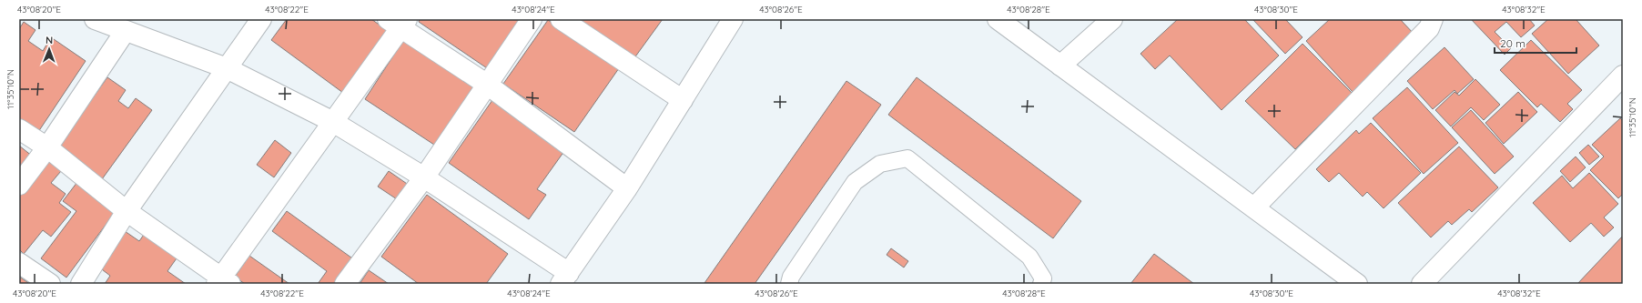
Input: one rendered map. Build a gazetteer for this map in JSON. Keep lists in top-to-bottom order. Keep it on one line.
{"scale_bar":"20 m","north":"top","coordinates":["43°08'20\"E","43°08'22\"E","43°08'24\"E","43°08'26\"E","43°08'28\"E","43°08'30\"E","43°08'32\"E","11°35'10\"N"]}
